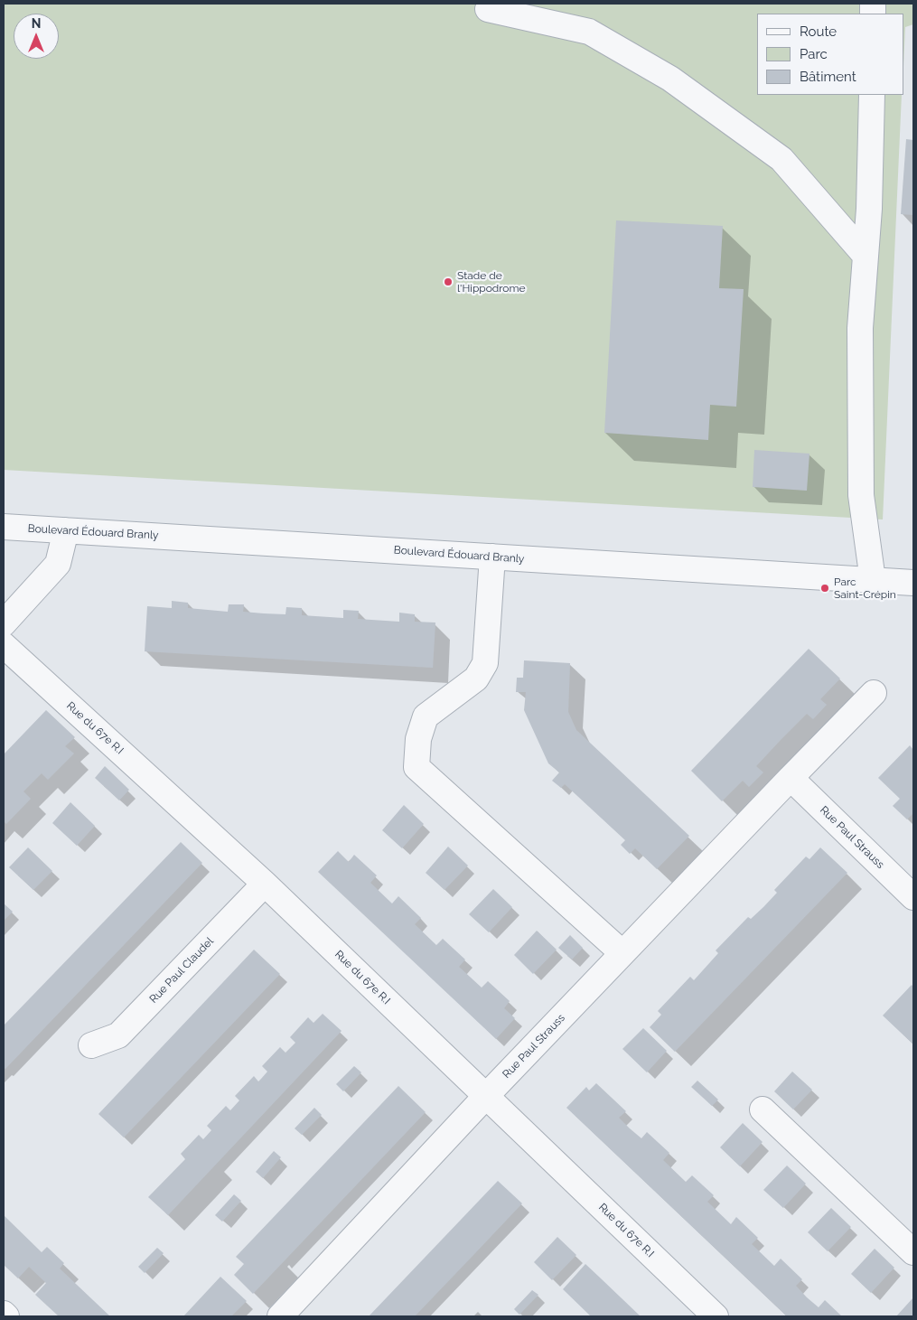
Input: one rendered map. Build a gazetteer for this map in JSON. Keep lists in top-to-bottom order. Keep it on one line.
{"streets":{"street":["Boulevard Édouard Branly","Rue du 67e R.I","Rue Paul Strauss","Rue Paul Claudel"]},"crossings":[["Rue du 67e R.I","Rue Paul Strauss"],["Rue du 67e R.I","Rue Paul Claudel"]],"places":["Stade de l'Hippodrome","Parc Saint-Crépin"],"legend":["Route","Parc","Bâtiment"],"north":"top"}
